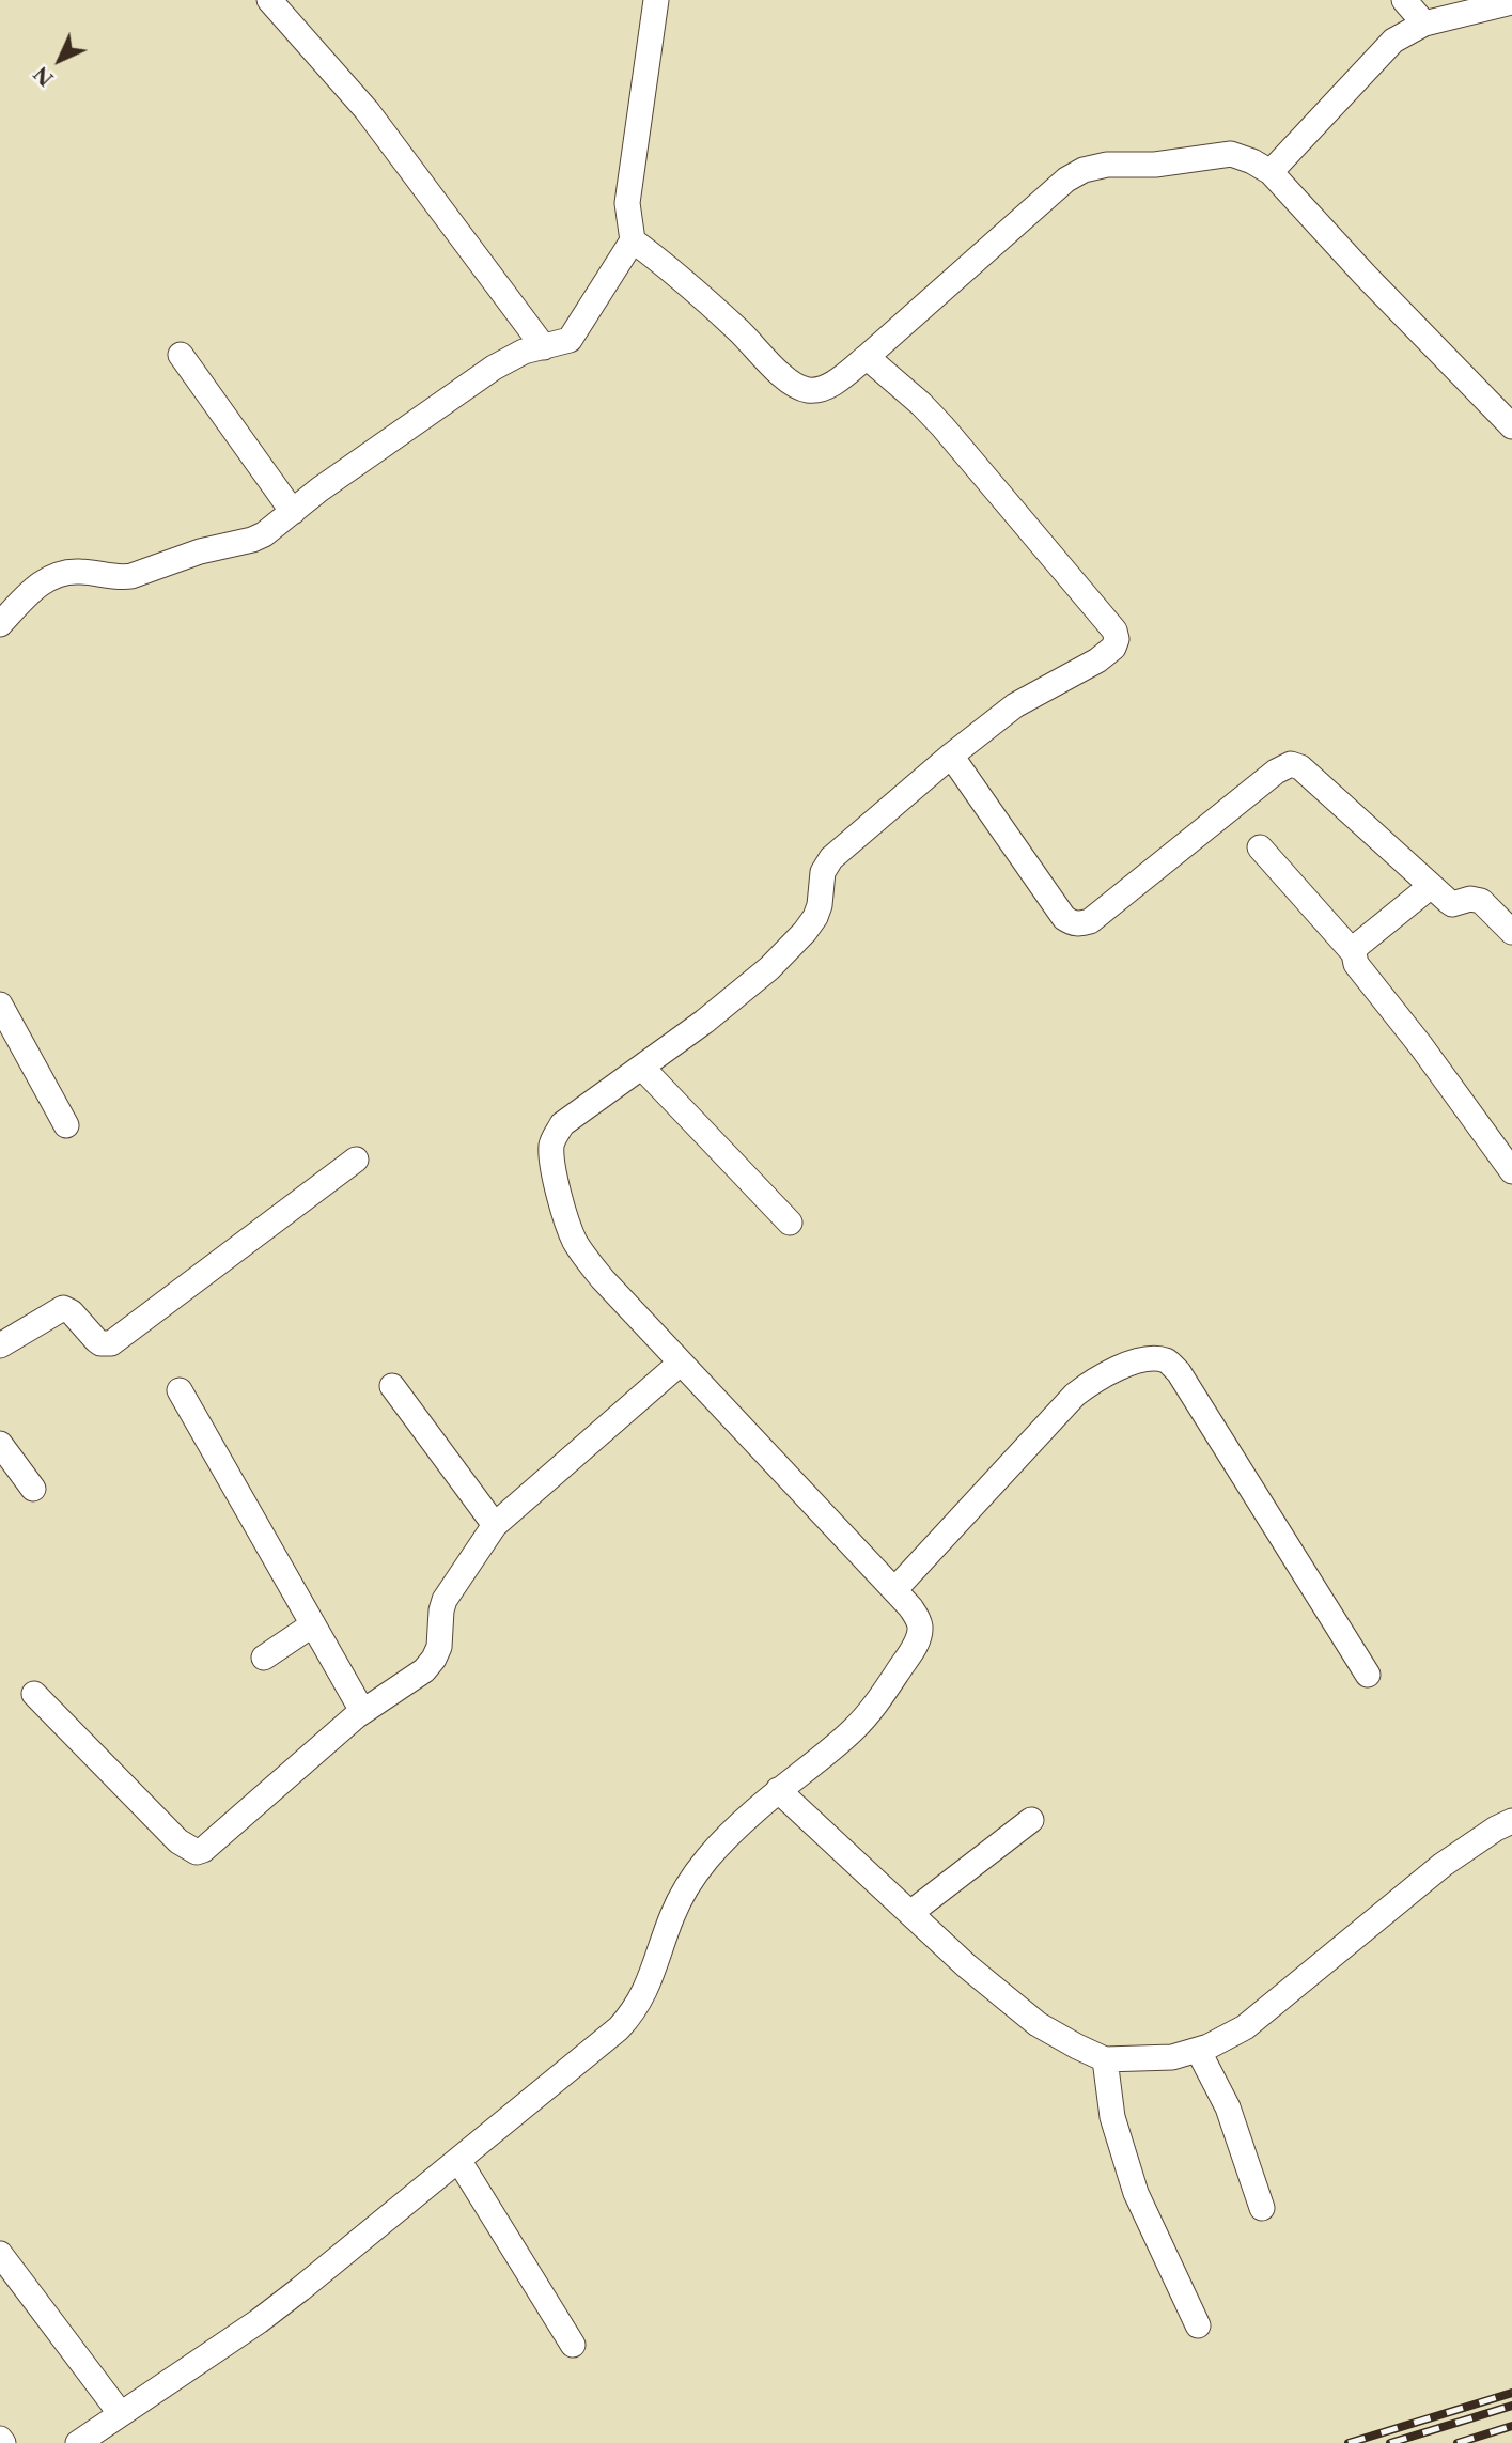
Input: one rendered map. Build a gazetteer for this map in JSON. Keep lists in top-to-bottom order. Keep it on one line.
{"north":"bottom left"}
